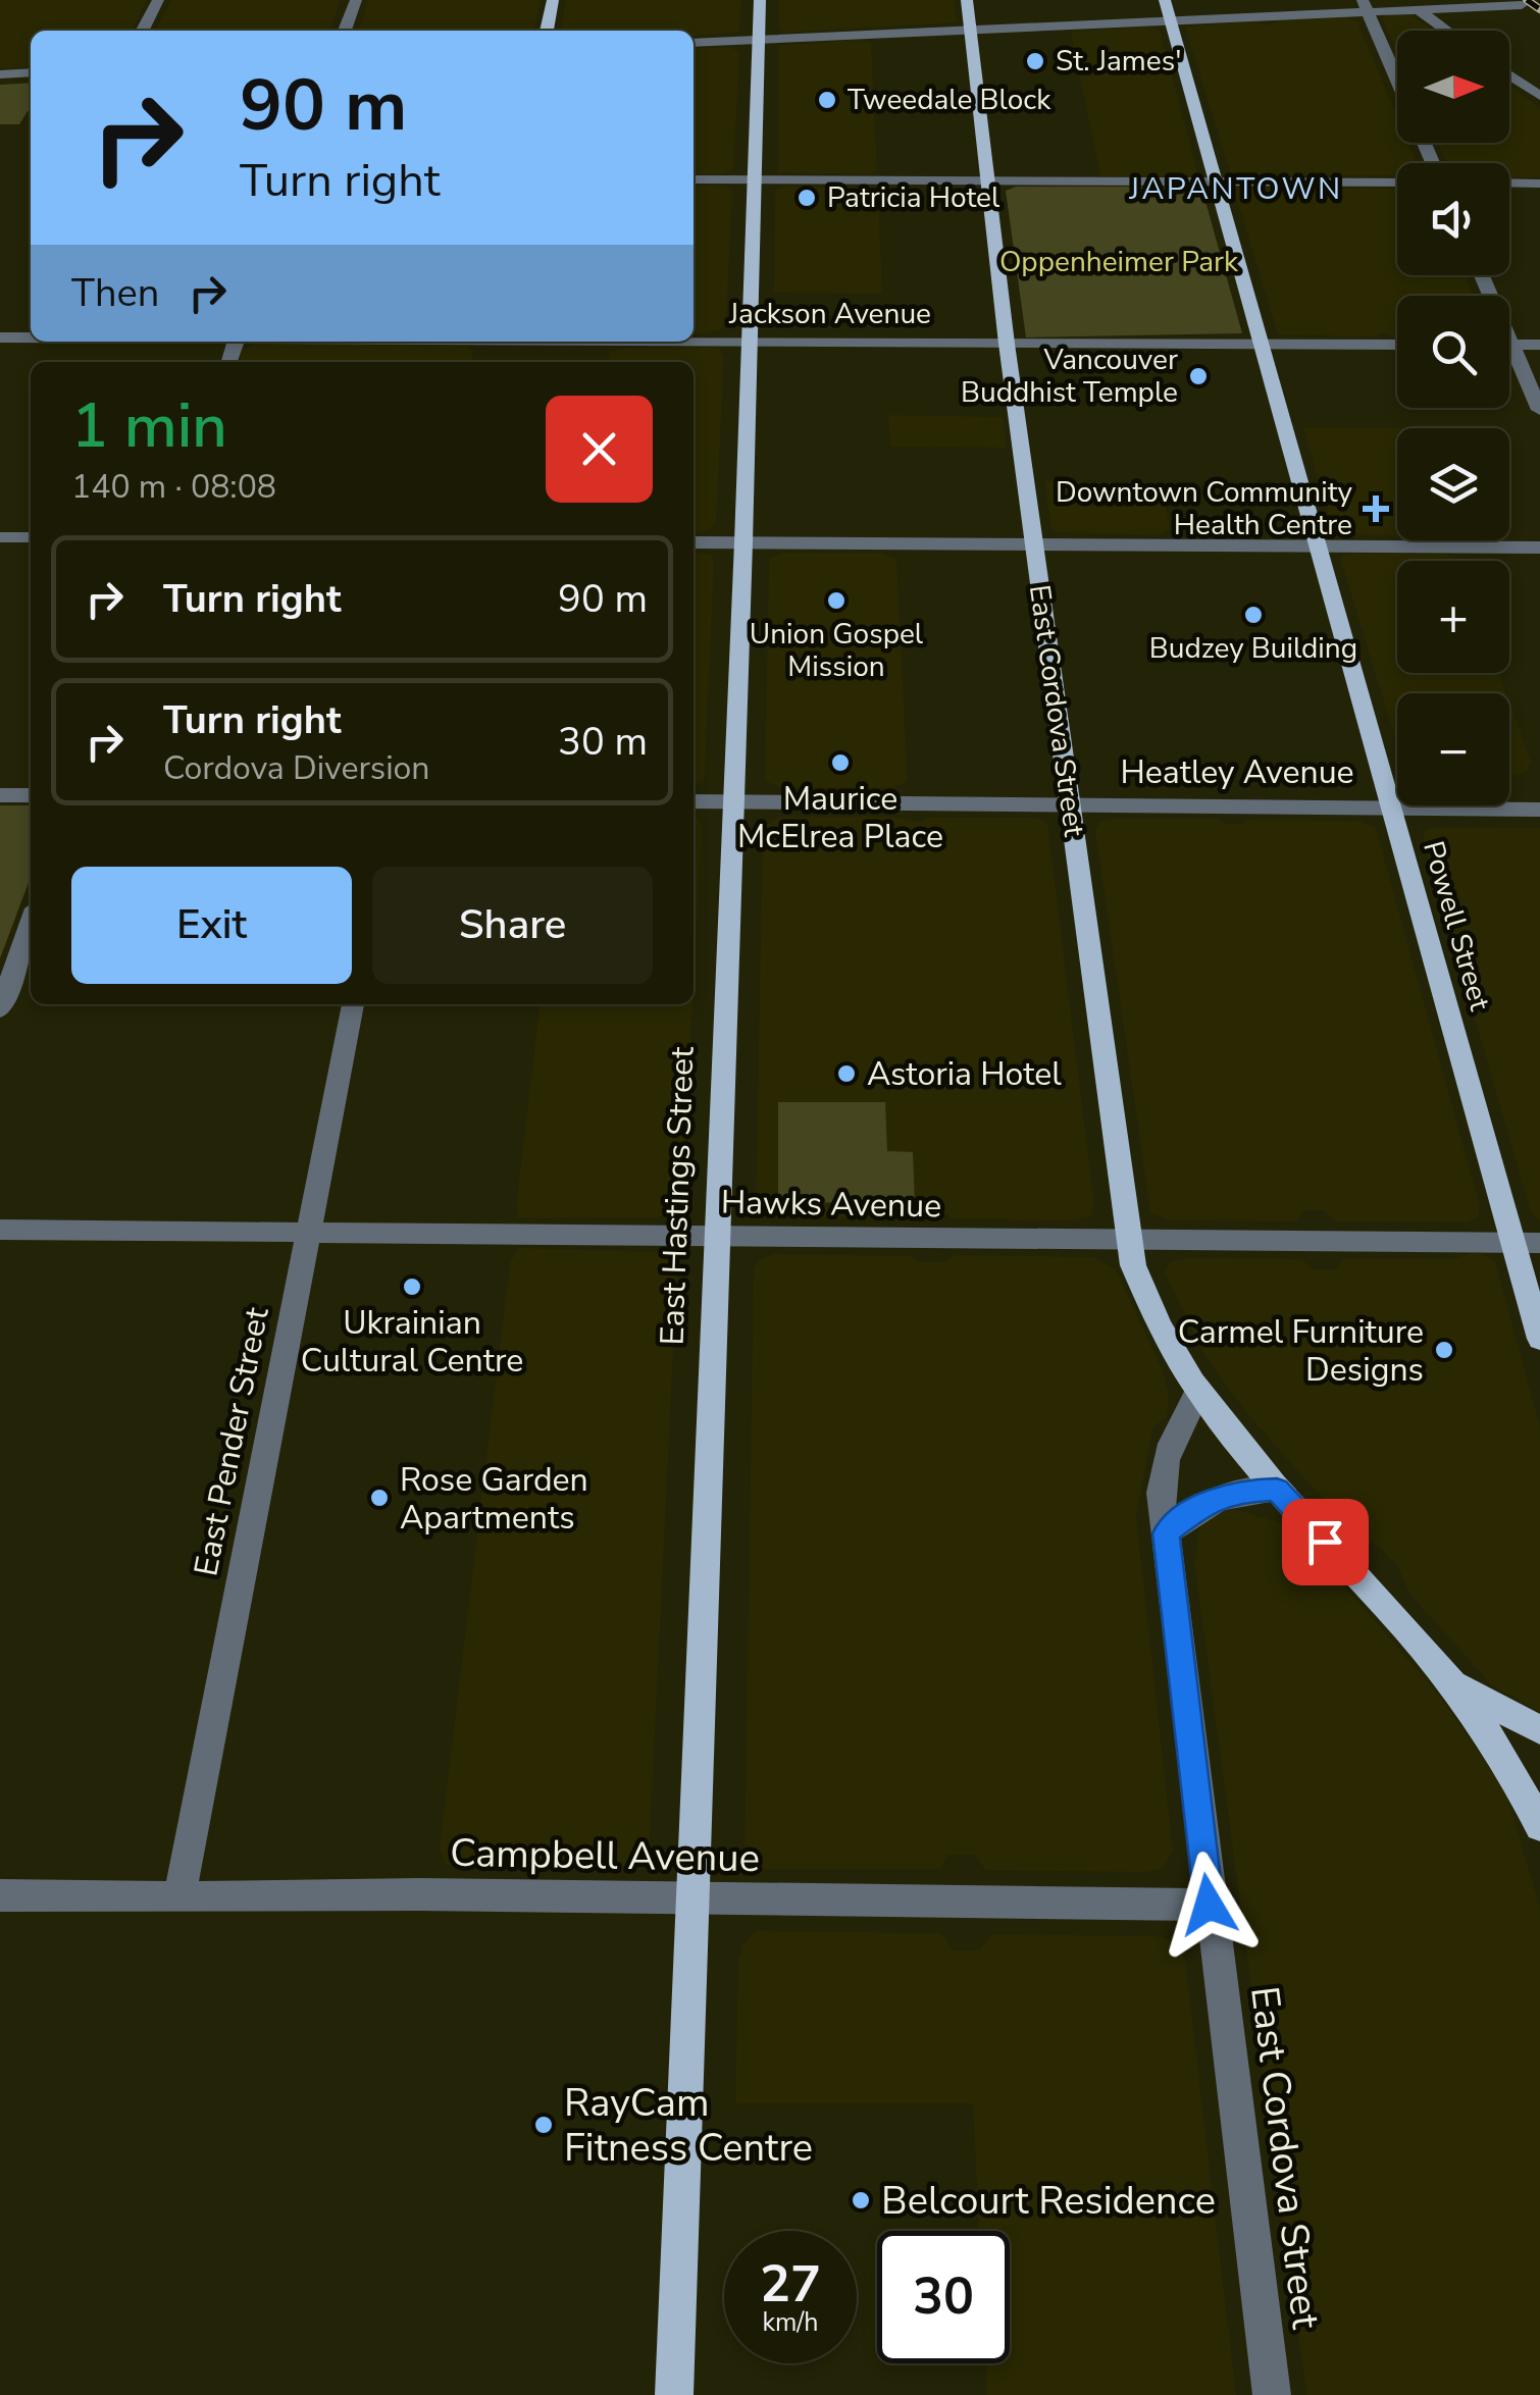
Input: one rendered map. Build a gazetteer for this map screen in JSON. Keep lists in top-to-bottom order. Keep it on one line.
{"streets":{"main road":["East Cordova Street","Powell Street","East Hastings Street"],"street":["Jackson Avenue","Heatley Avenue","Hawks Avenue","East Pender Street","Campbell Avenue"]},"crossings":[["Jackson Avenue","East Cordova Street"],["Jackson Avenue","Powell Street"],["Jackson Avenue","East Hastings Street"],["East Cordova Street","Heatley Avenue"],["East Cordova Street","Hawks Avenue"],["East Cordova Street","Campbell Avenue"],["Heatley Avenue","Powell Street"],["Heatley Avenue","East Hastings Street"],["Powell Street","Hawks Avenue"],["East Hastings Street","Hawks Avenue"],["East Hastings Street","Campbell Avenue"],["Hawks Avenue","East Pender Street"],["East Pender Street","Campbell Avenue"]],"districts":["JAPANTOWN"],"parks":["Oppenheimer Park"],"places":{"other":["St. James'","Tweedale Block","Patricia Hotel","Vancouver Buddhist Temple","Union Gospel Mission","Budzey Building","Maurice McElrea Place","Astoria Hotel","Ukrainian Cultural Centre","Carmel Furniture Designs","Rose Garden Apartments","RayCam Fitness Centre","Belcourt Residence"],"health":["Downtown Community Health Centre"]},"north":"right","page":{"map_buttons":["+","−"],"turn":["90 m","Turn right"],"then":"Then","heading":["1 min","140 m · 08:08"],"list":[{"name":"Turn right","value":"90 m"},{"name":"Turn right","note":"Cordova Diversion","value":"30 m"}],"buttons":["Exit","Share"],"speed":"27 km/h","limit":"30"}}
